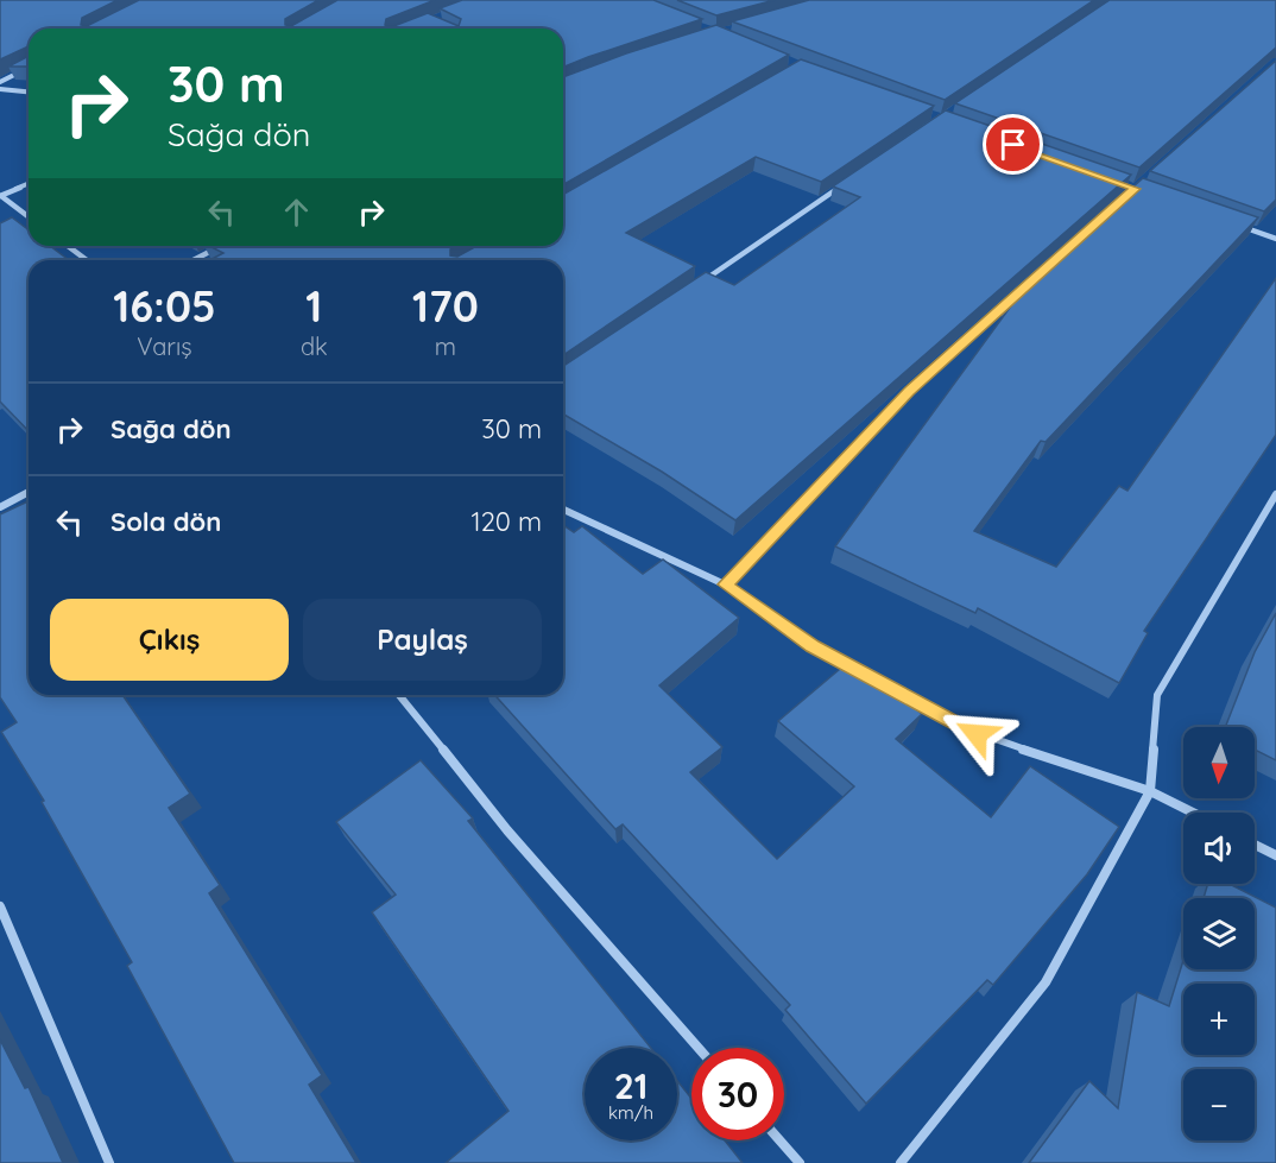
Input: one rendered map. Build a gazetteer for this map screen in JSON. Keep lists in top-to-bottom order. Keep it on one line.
{"north":"bottom","page":{"turn":["30 m","Sağa dön"],"eta":["16:05","Varış","1","dk","170","m"],"list":[{"name":"Sağa dön","value":"30 m"},{"name":"Sola dön","value":"120 m"}],"buttons":["Çıkış","Paylaş"],"map_buttons":["+","−"],"speed":"21 km/h","limit":"30"}}
